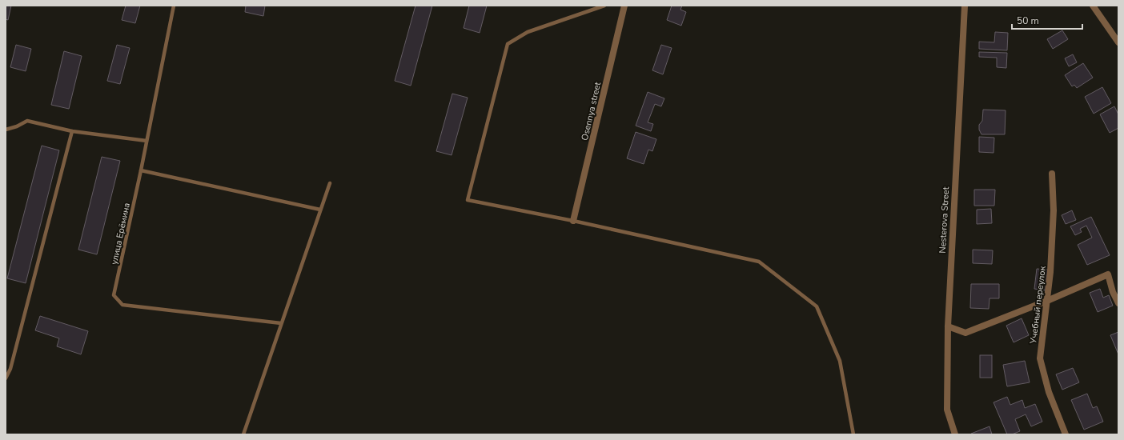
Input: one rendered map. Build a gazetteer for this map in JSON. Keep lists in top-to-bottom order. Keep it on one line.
{"streets":{"street":["Osennya street","Nesterova Street","Учебный переулок"],"lane":["улица Ерёмина"]},"scale_bar":"50 m"}
